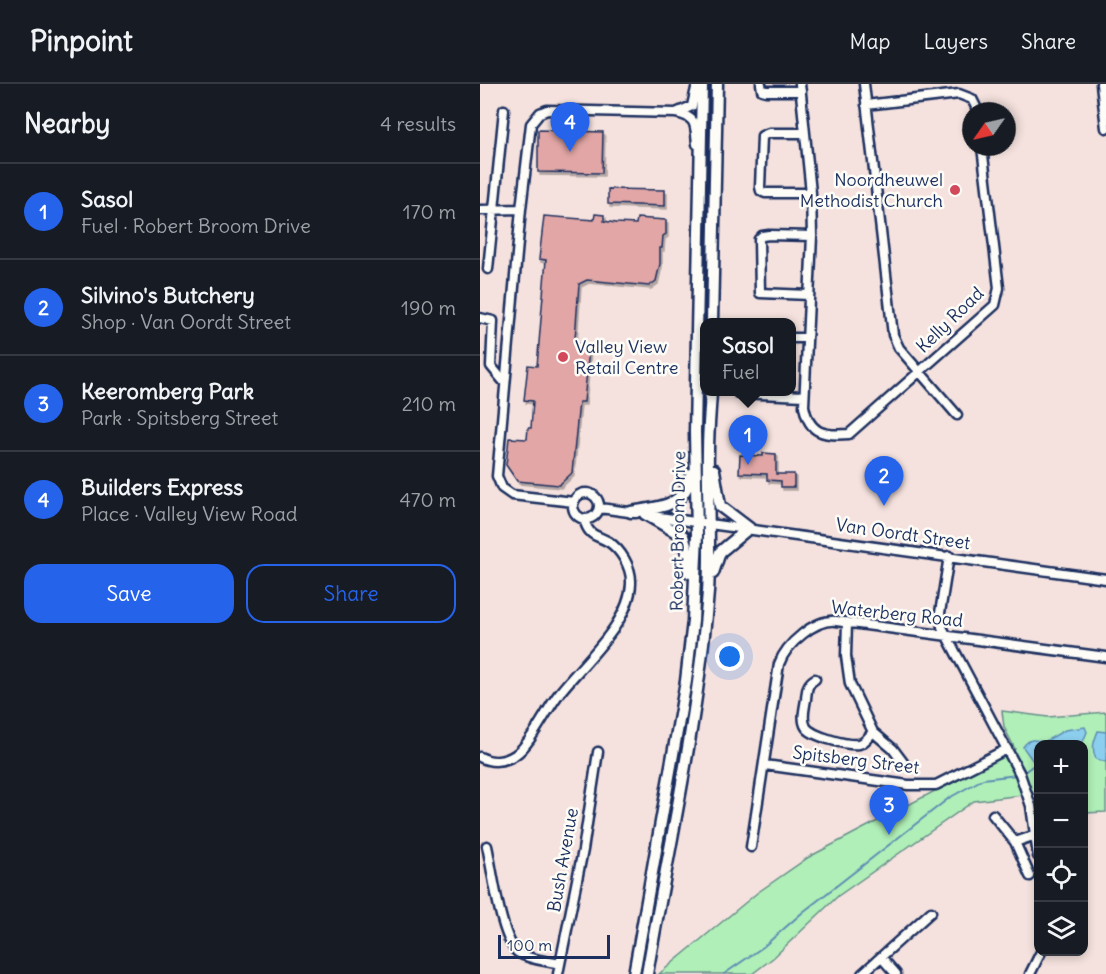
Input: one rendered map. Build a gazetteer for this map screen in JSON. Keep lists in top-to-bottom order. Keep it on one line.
{"streets":{"street":["Kelly Road","Robert Broom Drive","Van Oordt Street","Waterberg Road","Spitsberg Street","Bush Avenue"]},"crossings":[["Robert Broom Drive","Van Oordt Street"],["Waterberg Road","Spitsberg Street"]],"places":["Noordheuwel Methodist Church","Valley View Retail Centre"],"scale_bar":"100 m","north":"bottom left","page":{"header":"Pinpoint","nav":["Map","Layers","Share"],"heading":["Nearby","4 results"],"pins":["4","1","2","3"],"list":[{"mark":"1","name":"Sasol","note":"Fuel · Robert Broom Drive","value":"170 m"},{"mark":"2","name":"Silvino's Butchery","note":"Shop · Van Oordt Street","value":"190 m"},{"mark":"3","name":"Keeromberg Park","note":"Park · Spitsberg Street","value":"210 m"},{"mark":"4","name":"Builders Express","note":"Place · Valley View Road","value":"470 m"}],"popup":["Sasol","Fuel"],"buttons":["Save","Share"],"map_buttons":["+","−"],"scale":"100 m"}}
